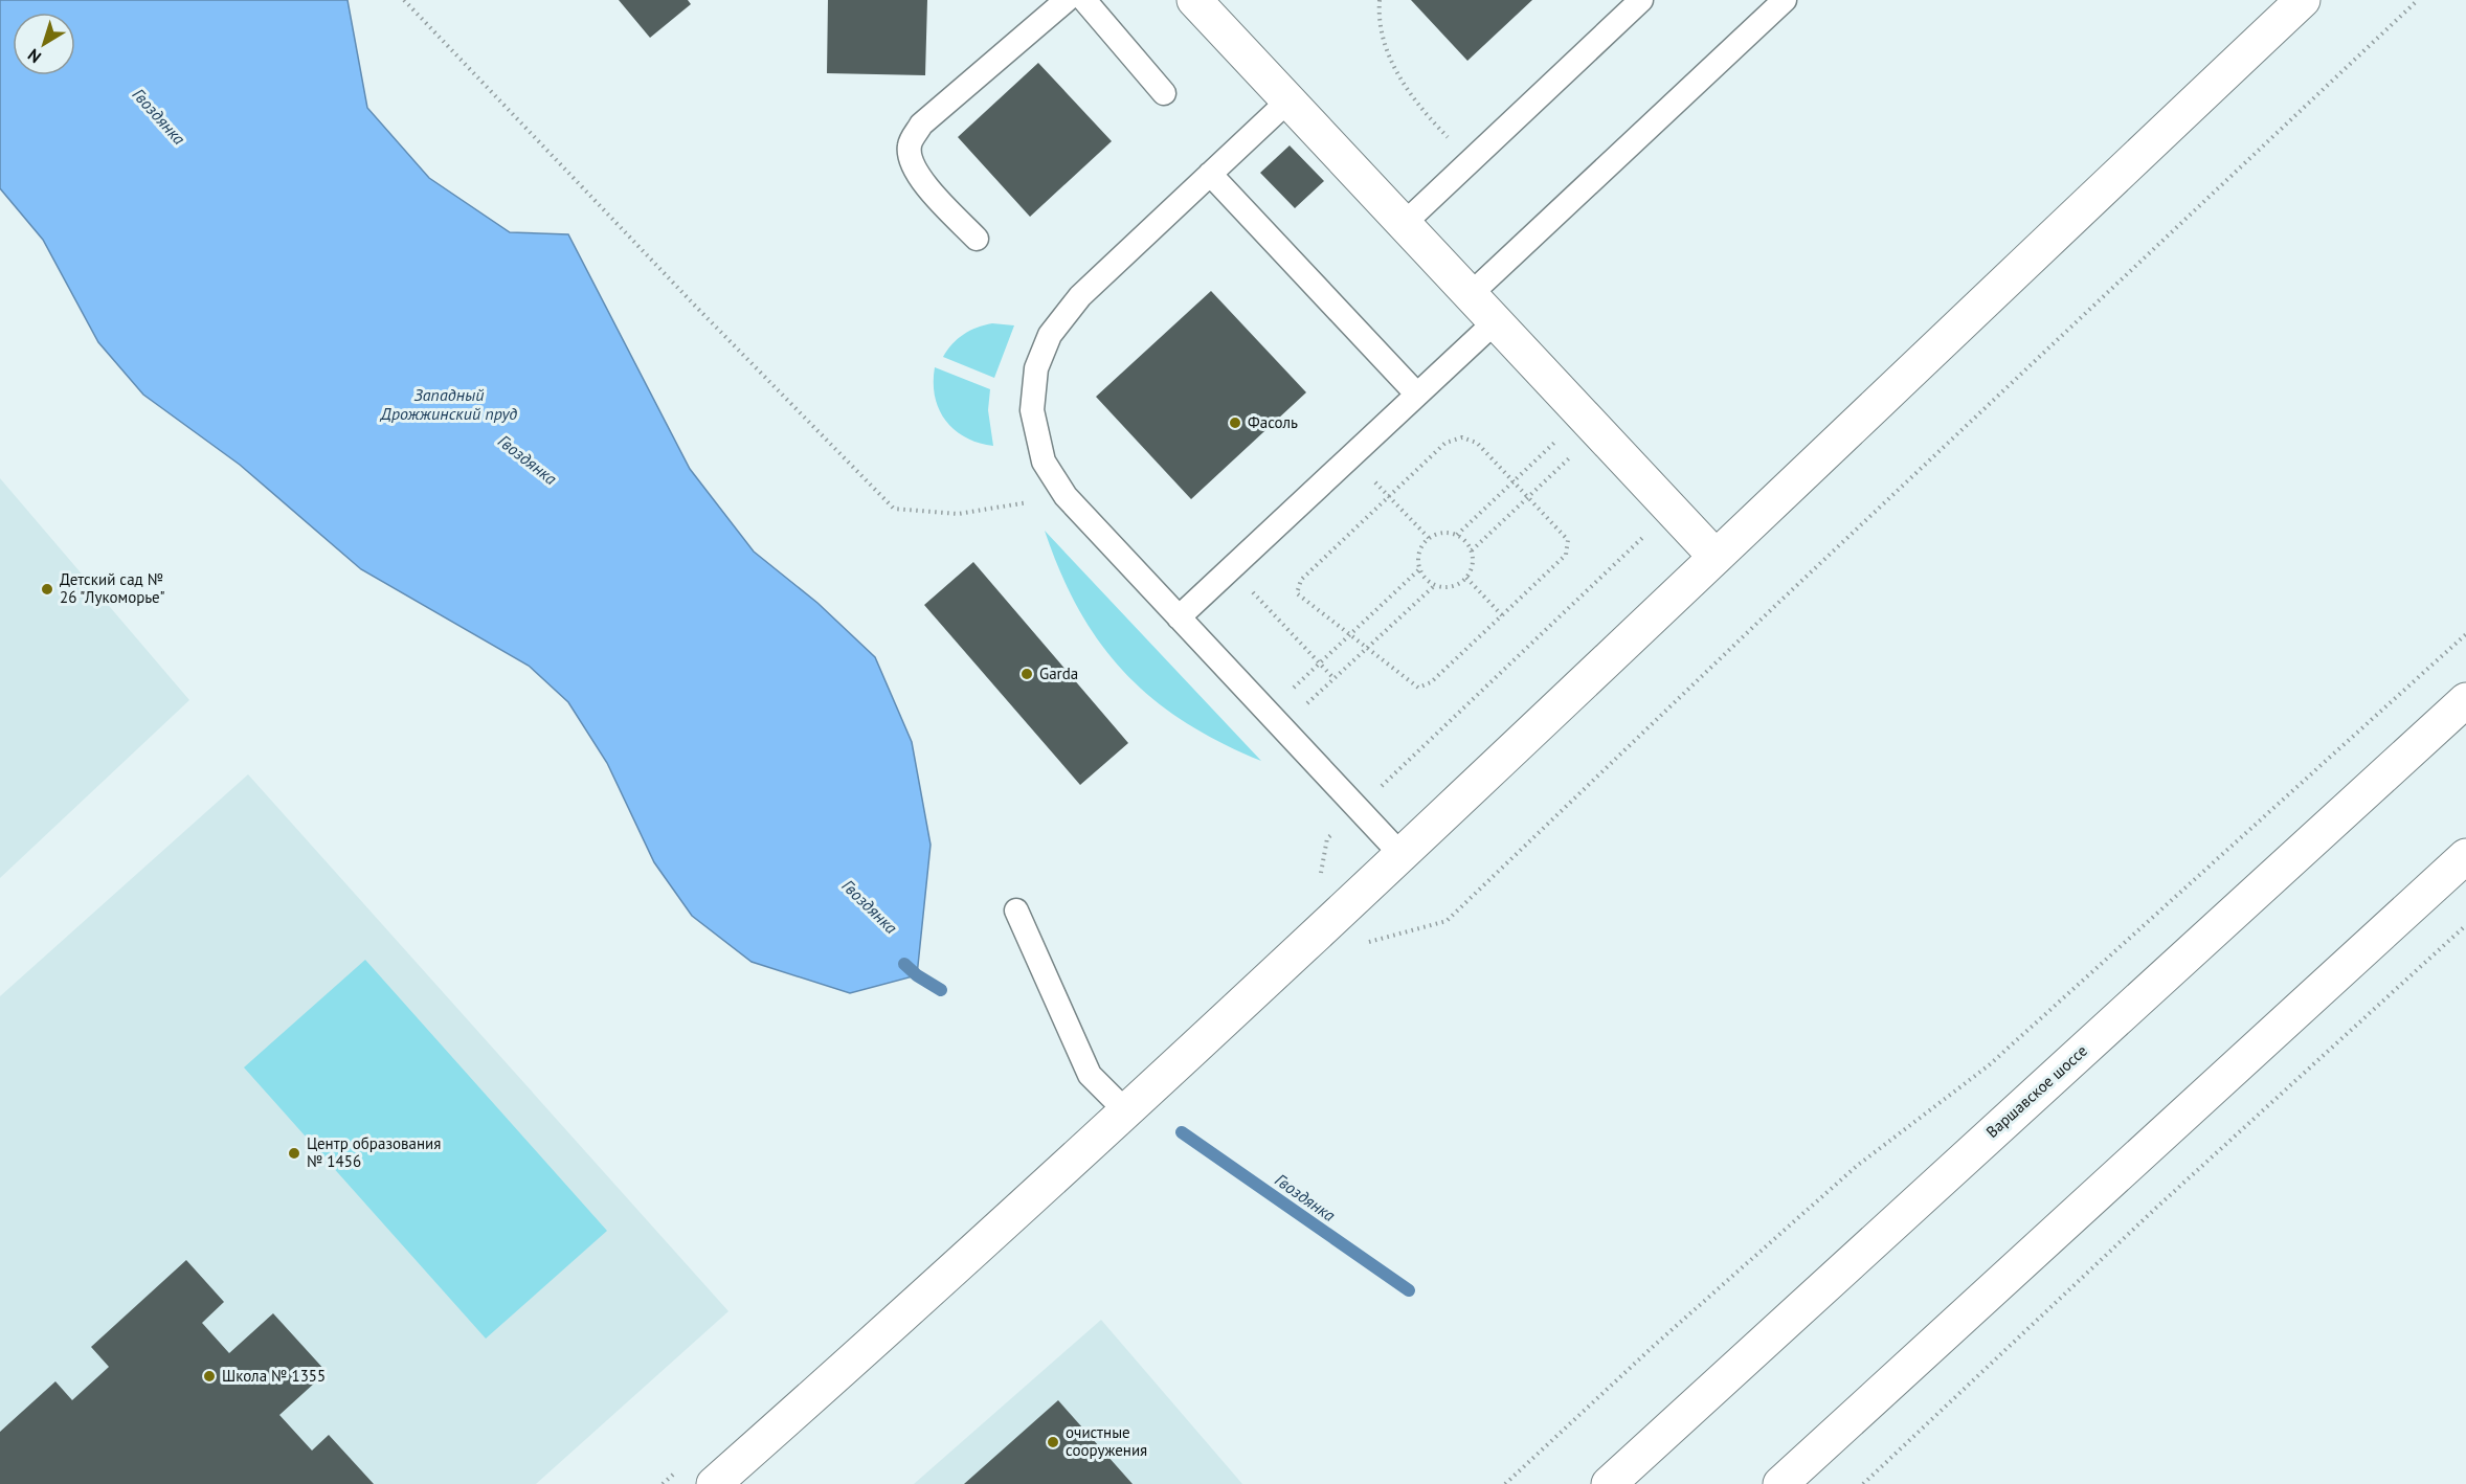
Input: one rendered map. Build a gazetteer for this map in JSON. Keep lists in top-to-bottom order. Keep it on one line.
{"streets":{"street":["Варшавское шоссе"]},"water":["Гвоздянка","Западный Дрожжинский пруд"],"places":["Фасоль","Детский сад № 26 \"Лукоморье\"","Garda","Центр образования № 1456","Школа № 1355","очистные сооружения"],"north":"bottom left"}
